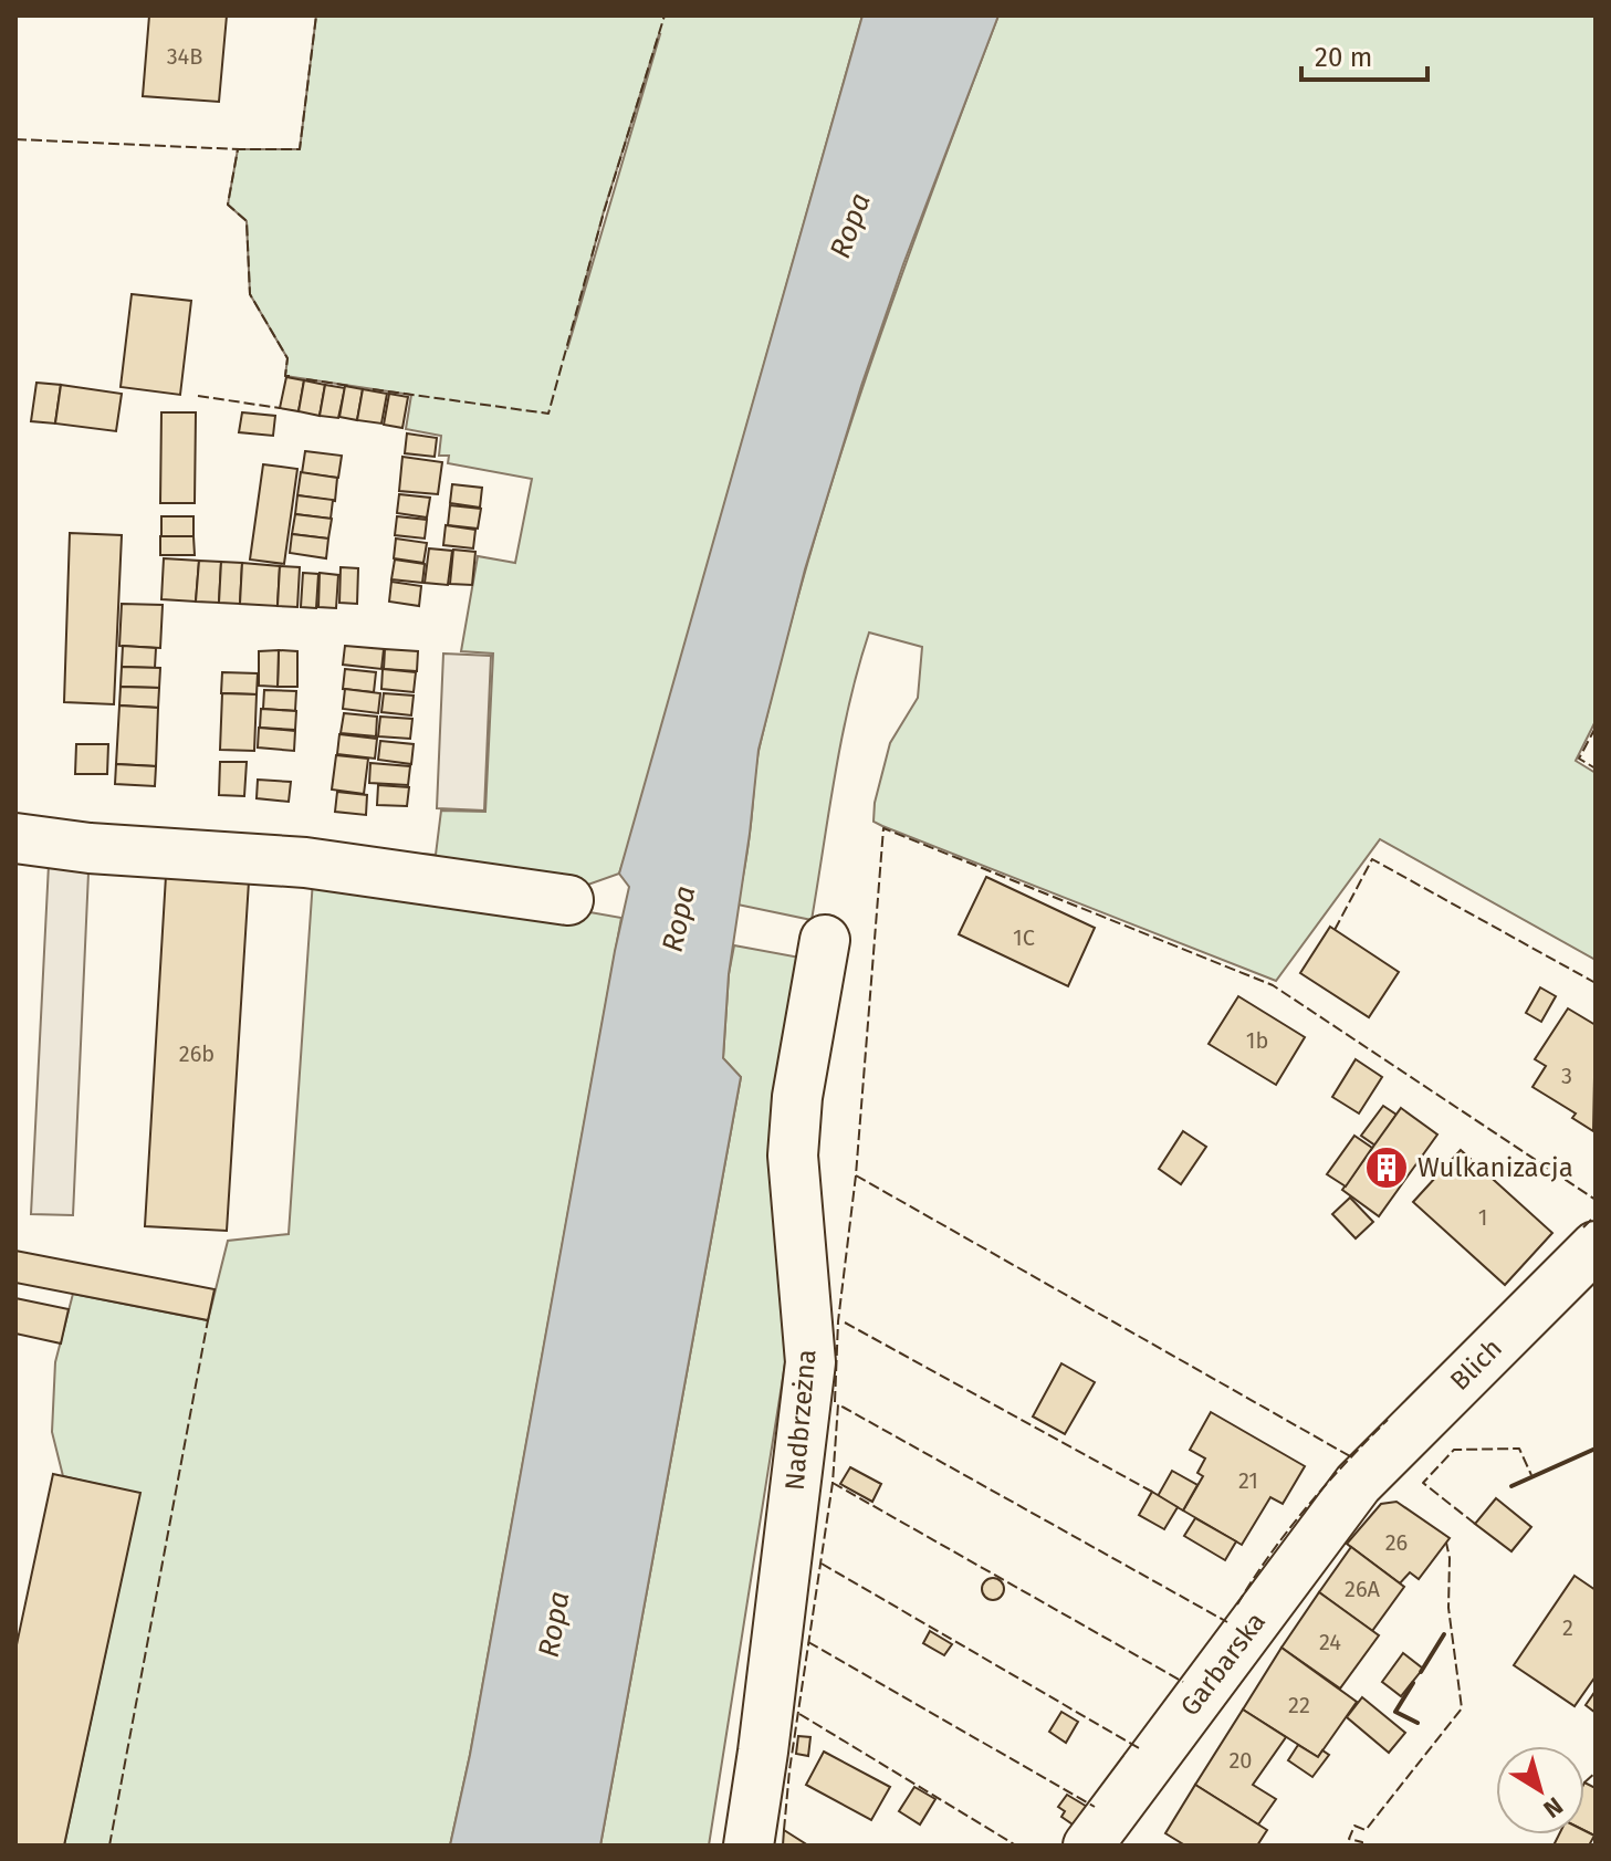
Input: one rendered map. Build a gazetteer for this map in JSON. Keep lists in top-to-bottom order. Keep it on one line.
{"streets":{"street":["Blich","Nadbrzeżna","Garbarska"]},"crossings":[["Blich","Garbarska"]],"water":["Ropa"],"places":{"building":["Wulkanizacja"]},"house_numbers":["34B","1C","1b","26b","3","1","21","26","26A","2","24","22","20"],"scale_bar":"20 m","north":"bottom right"}
